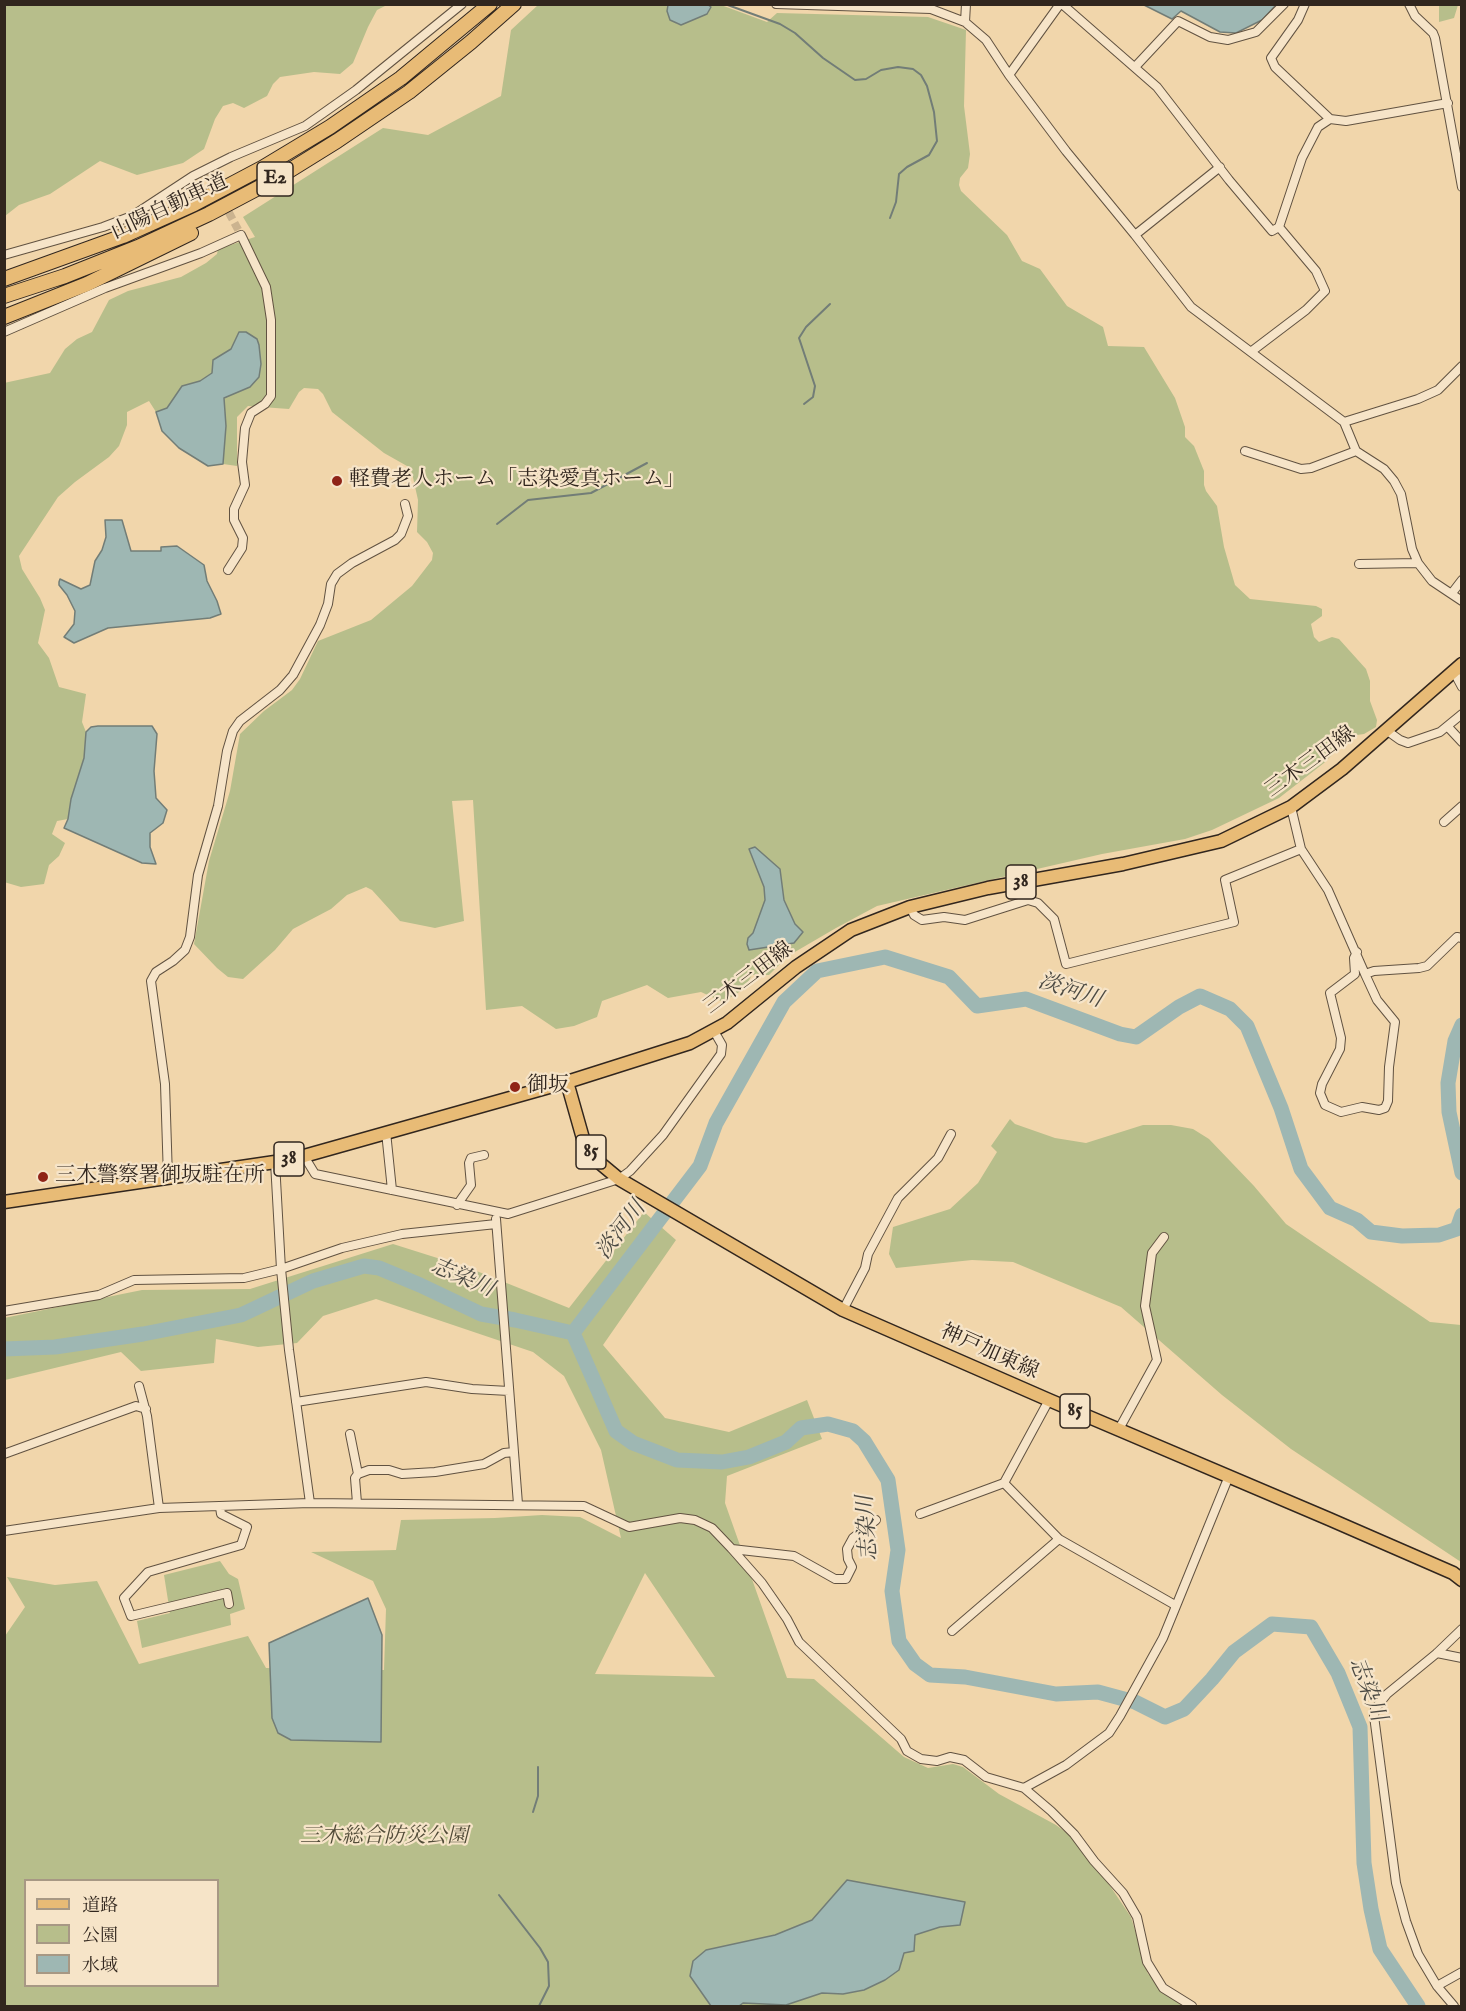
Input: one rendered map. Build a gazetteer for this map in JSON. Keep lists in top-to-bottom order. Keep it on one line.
{"streets":{"highway":["E2","山陽自動車道"],"main road":["三木三田線","38","85","神戸加東線"]},"crossings":[["三木三田線","神戸加東線"]],"water":["淡河川","志染川"],"parks":["三木総合防災公園"],"places":["軽費老人ホーム「志染愛真ホーム」","御坂","三木警察署御坂駐在所"],"legend":["道路","公園","水域"]}
